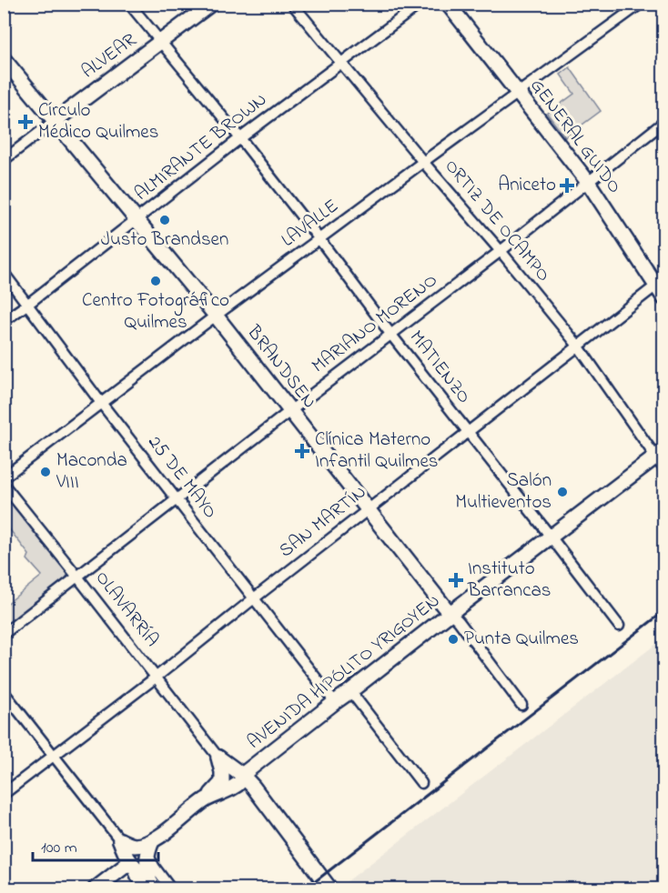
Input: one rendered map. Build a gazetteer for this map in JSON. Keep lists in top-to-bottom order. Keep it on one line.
{"streets":{"main road":["ALVEAR","GENERAL GUIDO","BRANDSEN","OLAVARRÍA","AVENIDA HIPÓLITO YRIGOYEN"],"street":["ALMIRANTE BROWN","ORTIZ DE OCAMPO","LAVALLE","MARIANO MORENO","MATIENZO","25 DE MAYO","SAN MARTÍN"]},"crossings":[["ALVEAR","BRANDSEN"],["ALVEAR","MATIENZO"],["GENERAL GUIDO","LAVALLE"],["GENERAL GUIDO","MARIANO MORENO"],["GENERAL GUIDO","SAN MARTÍN"],["ALMIRANTE BROWN","ORTIZ DE OCAMPO"],["ALMIRANTE BROWN","BRANDSEN"],["ALMIRANTE BROWN","MATIENZO"],["ALMIRANTE BROWN","25 DE MAYO"],["ORTIZ DE OCAMPO","LAVALLE"],["ORTIZ DE OCAMPO","MARIANO MORENO"],["ORTIZ DE OCAMPO","SAN MARTÍN"],["ORTIZ DE OCAMPO","AVENIDA HIPÓLITO YRIGOYEN"],["LAVALLE","BRANDSEN"],["LAVALLE","MATIENZO"],["LAVALLE","25 DE MAYO"],["MARIANO MORENO","BRANDSEN"],["MARIANO MORENO","MATIENZO"],["MARIANO MORENO","25 DE MAYO"],["MARIANO MORENO","OLAVARRÍA"],["BRANDSEN","SAN MARTÍN"],["BRANDSEN","AVENIDA HIPÓLITO YRIGOYEN"],["MATIENZO","SAN MARTÍN"],["MATIENZO","AVENIDA HIPÓLITO YRIGOYEN"],["25 DE MAYO","SAN MARTÍN"],["25 DE MAYO","AVENIDA HIPÓLITO YRIGOYEN"],["SAN MARTÍN","OLAVARRÍA"],["OLAVARRÍA","AVENIDA HIPÓLITO YRIGOYEN"]],"places":{"health":["Círculo Médico Quilmes","Aniceto","Clínica Materno Infantil Quilmes","Instituto Barrancas"],"other":["Justo Brandsen","Centro Fotográfico Quilmes","Maconda VIII","Salón Multieventos","Punta Quilmes"]},"scale_bar":"100 m"}
